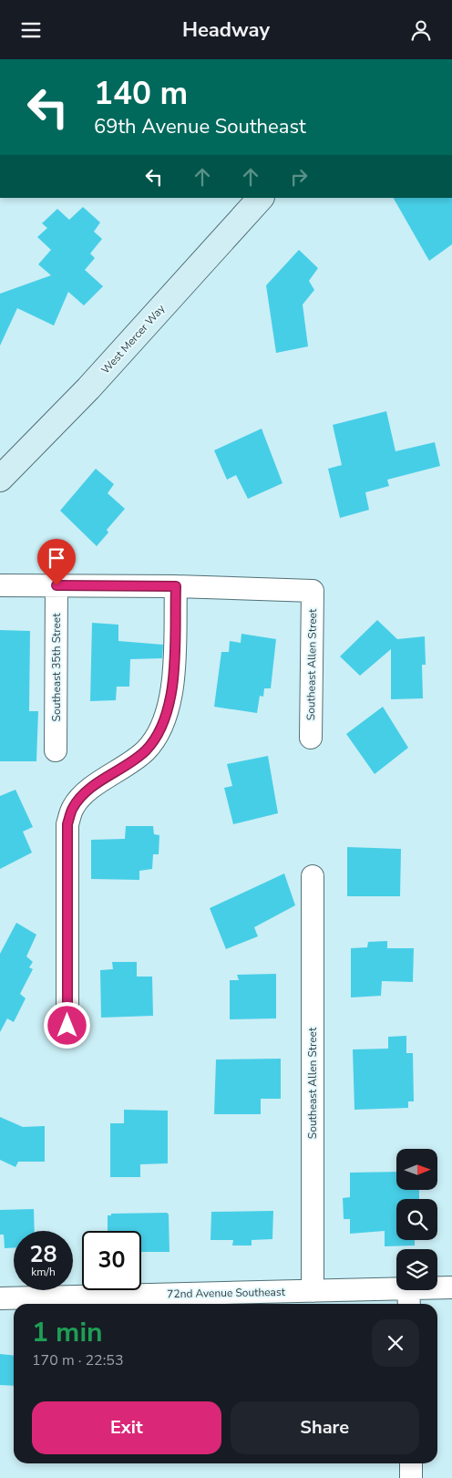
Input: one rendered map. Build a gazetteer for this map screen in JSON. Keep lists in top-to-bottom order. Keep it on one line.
{"streets":{"street":["West Mercer Way","Southeast Allen Street","Southeast 35th Street","72nd Avenue Southeast"]},"crossings":[["Southeast Allen Street","72nd Avenue Southeast"]],"north":"right","page":{"header":"Headway","turn":["140 m","69th Avenue Southeast"],"speed":"28 km/h","limit":"30","heading":["1 min","170 m · 22:53"],"buttons":["Exit","Share"]}}
